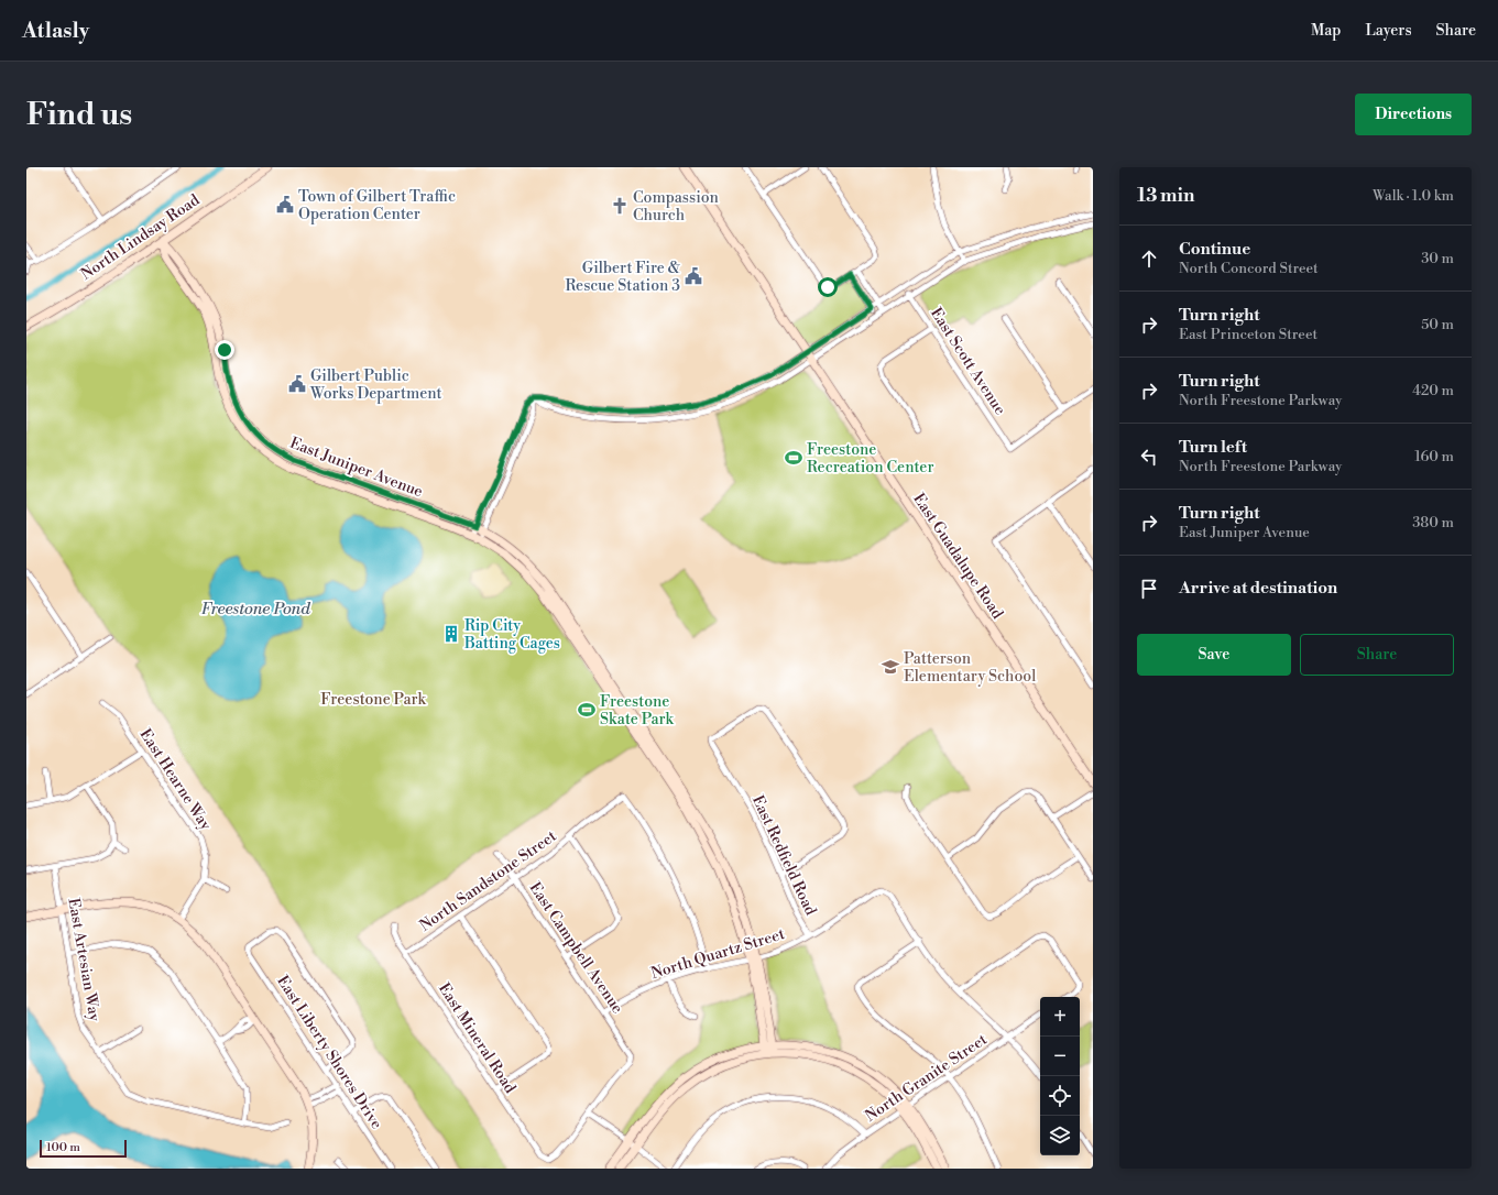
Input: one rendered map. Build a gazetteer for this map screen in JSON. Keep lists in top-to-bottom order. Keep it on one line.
{"streets":{"street":["North Lindsay Road","East Scott Avenue","East Juniper Avenue","East Guadalupe Road","East Hearne Way","East Redfield Road","North Sandstone Street","East Campbell Avenue","North Quartz Street","East Artesian Way","East Mineral Road","East Liberty Shores Drive","North Granite Street"]},"crossings":[["North Lindsay Road","East Juniper Avenue"],["East Juniper Avenue","North Quartz Street"],["East Redfield Road","North Quartz Street"],["North Sandstone Street","East Campbell Avenue"],["North Sandstone Street","North Quartz Street"],["North Sandstone Street","East Mineral Road"],["East Campbell Avenue","North Quartz Street"],["East Campbell Avenue","East Mineral Road"]],"water":["Freestone Pond"],"parks":["Freestone Park"],"places":{"public building":["Town of Gilbert Traffic Operation Center","Gilbert Fire & Rescue Station 3","Gilbert Public Works Department"],"church":["Compassion Church"],"sports":["Freestone Recreation Center","Freestone Skate Park"],"building":["Rip City Batting Cages"],"school or university":["Patterson Elementary School"]},"scale_bar":"100 m","page":{"header":"Atlasly","nav":["Map","Layers","Share"],"buttons":["Directions",["Save","Share"]],"title":"Find us","heading":["13 min","Walk · 1.0 km"],"list":[["Continue","North Concord Street","30 m"],["Turn right","East Princeton Street","50 m"],["Turn right","North Freestone Parkway","420 m"],["Turn left","North Freestone Parkway","160 m"],["Turn right","East Juniper Avenue","380 m"],"Arrive at destination"],"map_buttons":["+","−"],"scale":"100 m"}}
